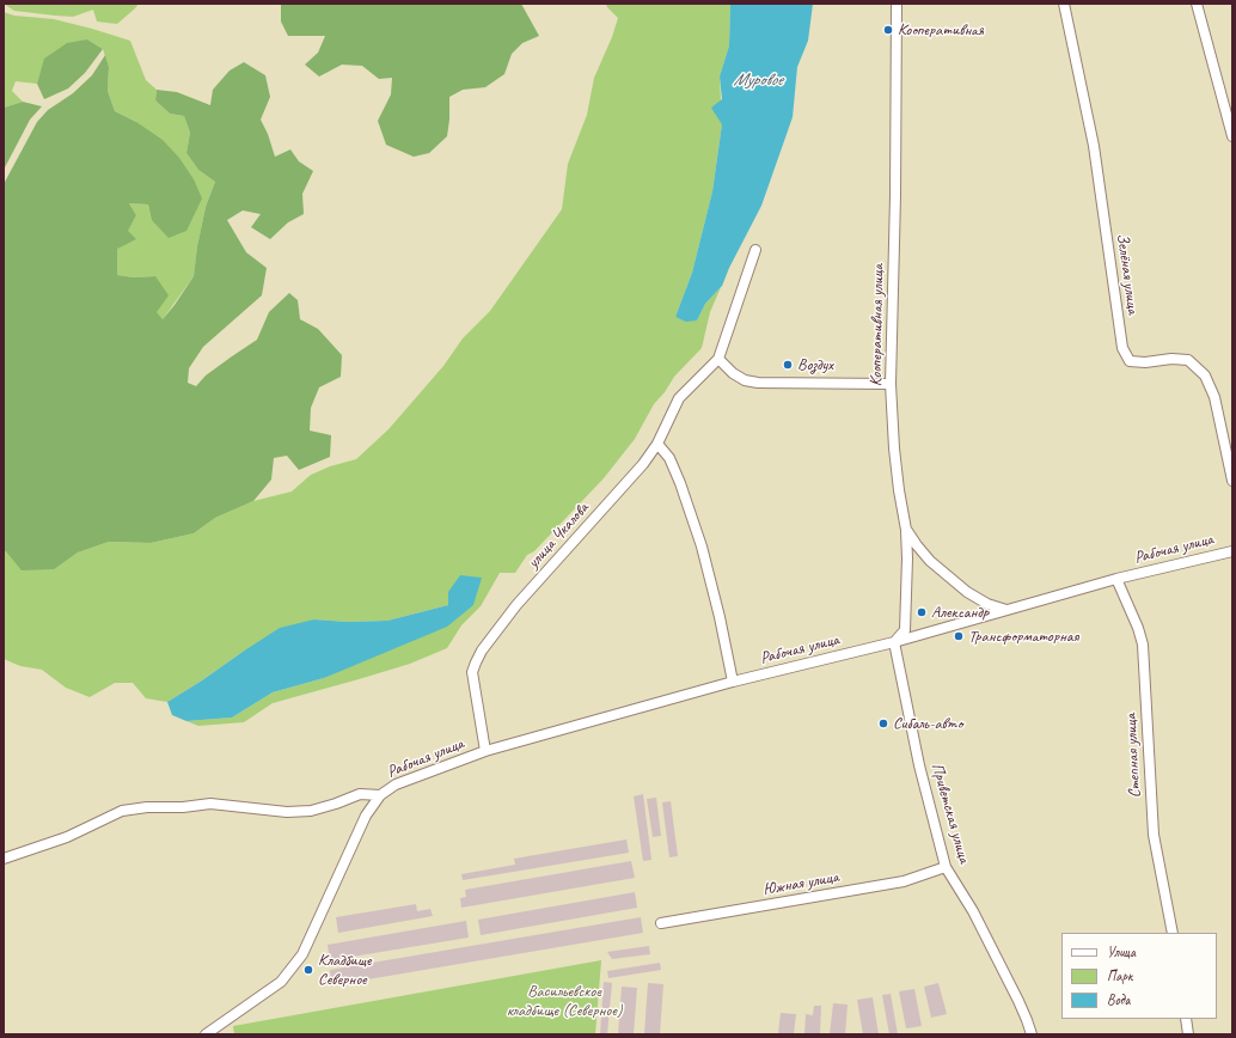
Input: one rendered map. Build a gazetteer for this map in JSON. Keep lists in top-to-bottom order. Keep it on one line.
{"streets":{"street":["Зелёная улица","Кооперативная улица","улица Чкалова","Рабочая улица","Степная улица","Приветская улица","Южная улица"]},"crossings":[["Кооперативная улица","Рабочая улица"],["Кооперативная улица","Приветская улица"],["улица Чкалова","Рабочая улица"],["Рабочая улица","Степная улица"],["Рабочая улица","Приветская улица"],["Приветская улица","Южная улица"]],"water":["Муровое"],"parks":["Васильевское кладбище (Северное)"],"places":["Кооперативная","Воздух","Александр","Трансформаторная","Сибаль-авто","Кладбище Северное"],"legend":["Улица","Парк","Вода"]}
